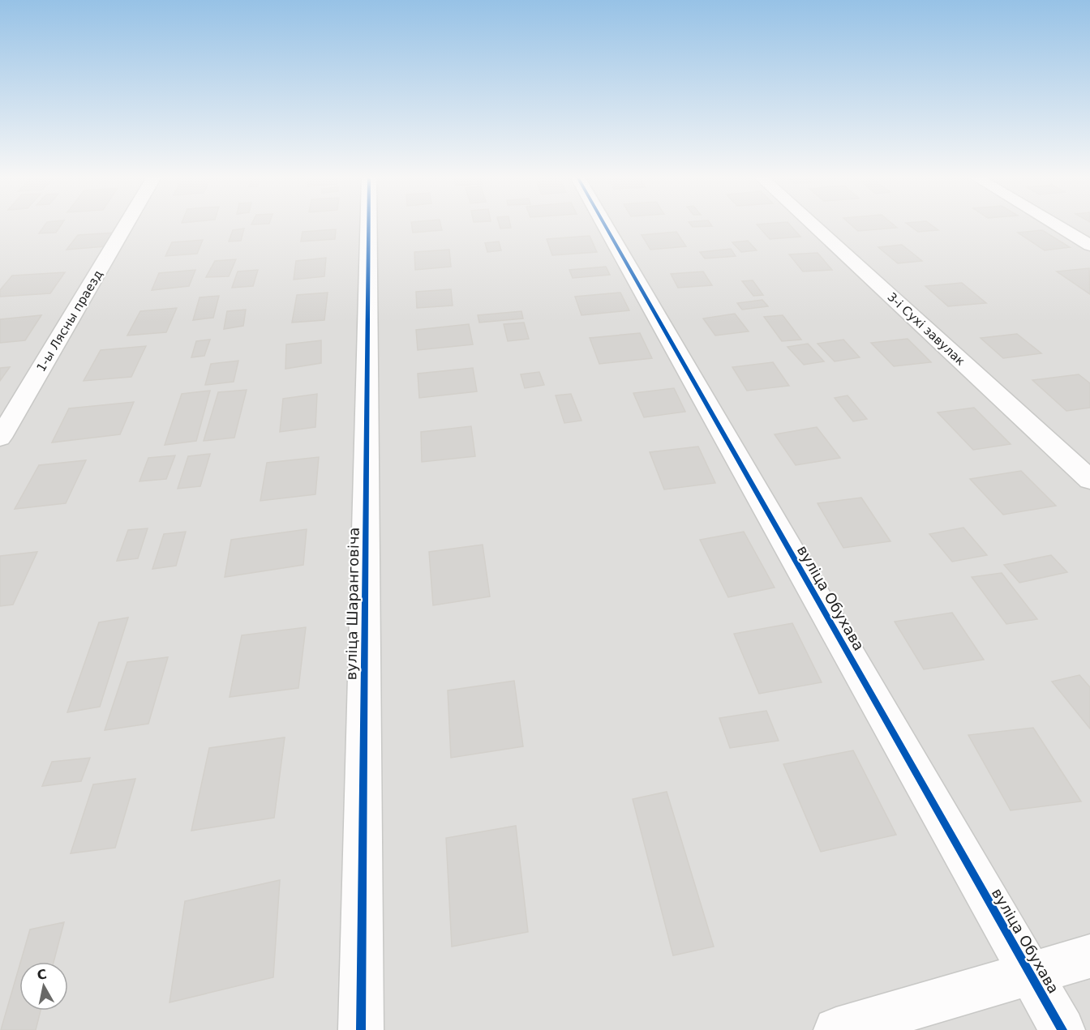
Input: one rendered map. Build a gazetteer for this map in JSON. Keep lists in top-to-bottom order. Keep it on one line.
{"streets":{"street":["1-ы Лясны праезд","3-і Сухі завулак","вуліца Обухава","вуліца Шаранговіча"]},"north":"top"}
